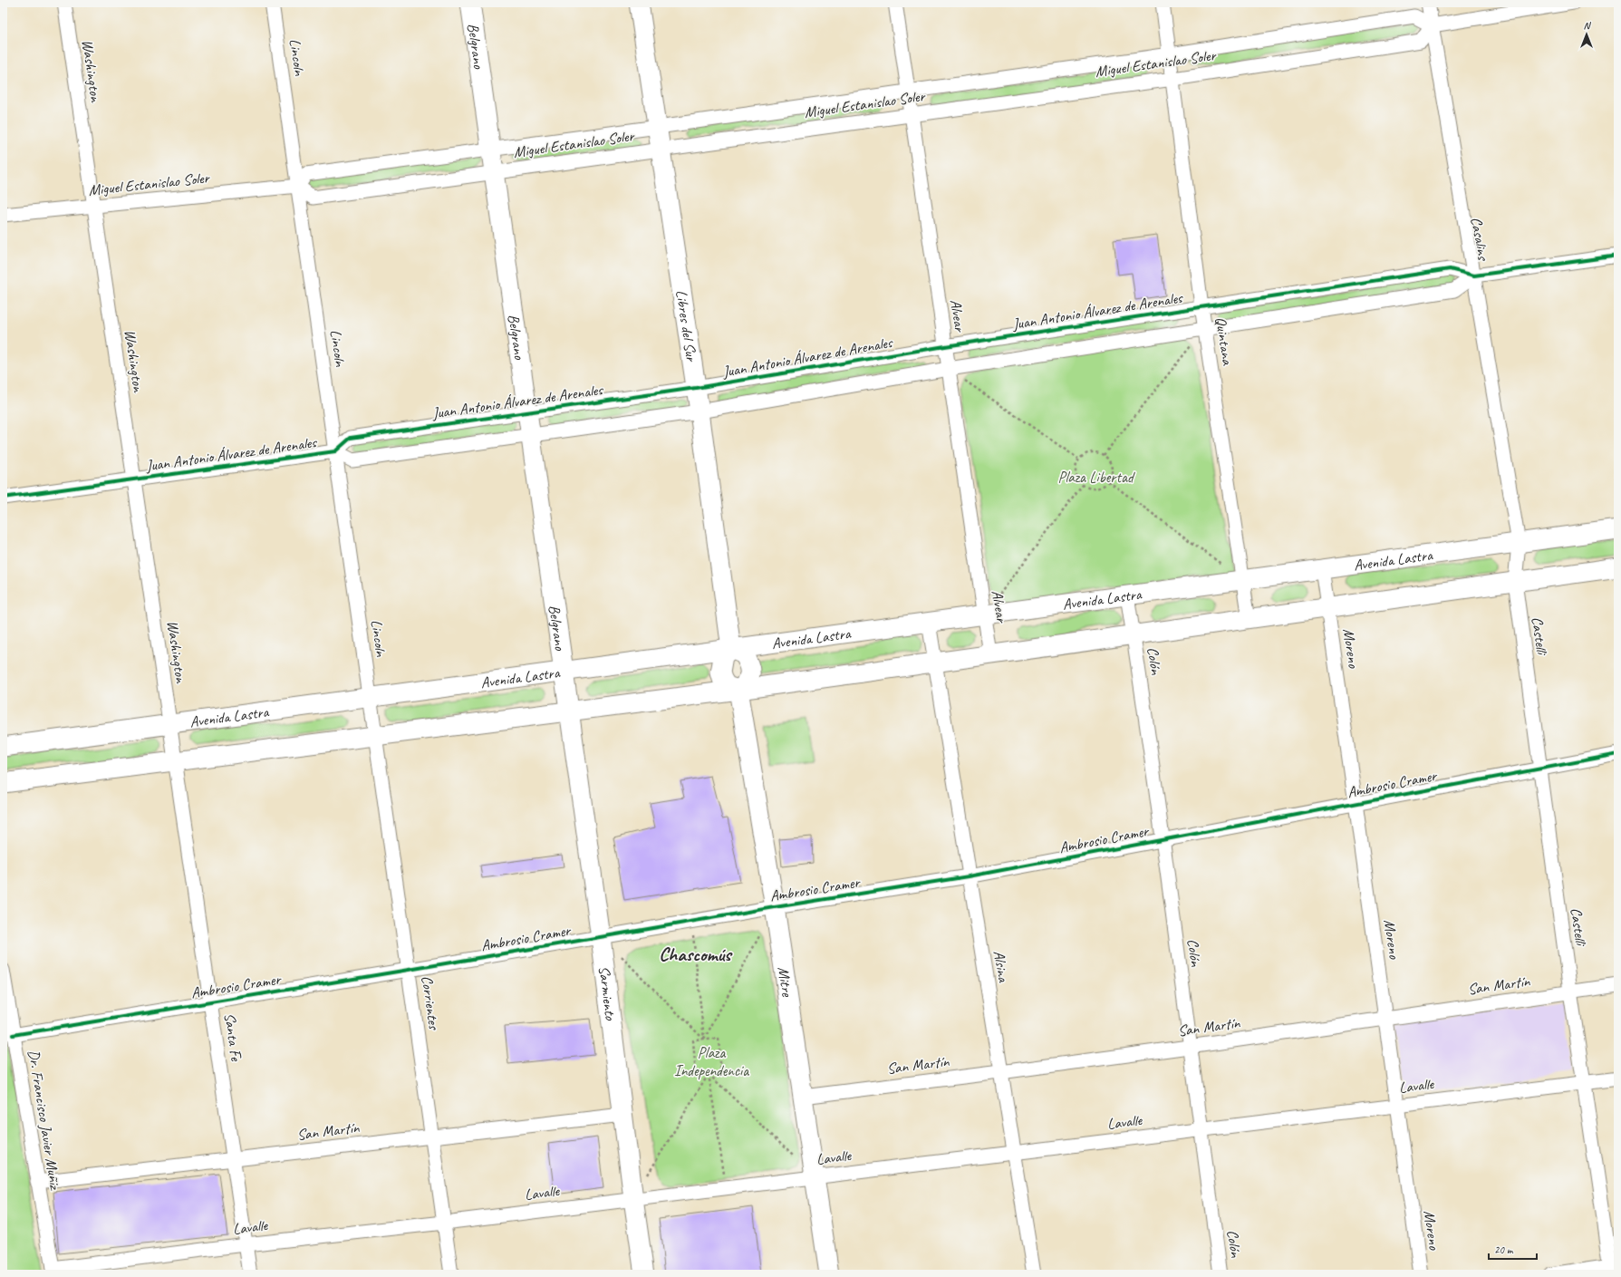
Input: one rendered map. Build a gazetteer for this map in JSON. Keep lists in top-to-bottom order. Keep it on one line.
{"streets":{"main road":["Belgrano","Libres del Sur","Avenida Lastra","Mitre","Sarmiento"],"street":["Lincoln","Miguel Estanislao Soler","Washington","Casalins","Juan Antonio Álvarez de Arenales","Alvear","Quintana","Castelli","Moreno","Colón","Ambrosio Cramer","Alsina","San Martín","Corrientes","Santa Fe","Lavalle","Dr. Francisco Javier Muñiz"]},"crossings":[["Belgrano","Miguel Estanislao Soler"],["Belgrano","Juan Antonio Álvarez de Arenales"],["Belgrano","Avenida Lastra"],["Belgrano","Sarmiento"],["Lincoln","Miguel Estanislao Soler"],["Lincoln","Juan Antonio Álvarez de Arenales"],["Lincoln","Avenida Lastra"],["Lincoln","Corrientes"],["Miguel Estanislao Soler","Washington"],["Miguel Estanislao Soler","Casalins"],["Miguel Estanislao Soler","Alvear"],["Miguel Estanislao Soler","Libres del Sur"],["Miguel Estanislao Soler","Quintana"],["Washington","Juan Antonio Álvarez de Arenales"],["Washington","Avenida Lastra"],["Washington","Santa Fe"],["Casalins","Juan Antonio Álvarez de Arenales"],["Casalins","Avenida Lastra"],["Casalins","Castelli"],["Juan Antonio Álvarez de Arenales","Alvear"],["Juan Antonio Álvarez de Arenales","Libres del Sur"],["Juan Antonio Álvarez de Arenales","Quintana"],["Alvear","Avenida Lastra"],["Libres del Sur","Avenida Lastra"],["Libres del Sur","Mitre"],["Quintana","Avenida Lastra"],["Avenida Lastra","Moreno"],["Avenida Lastra","Colón"],["Avenida Lastra","Alsina"],["Avenida Lastra","Mitre"],["Castelli","Ambrosio Cramer"],["Castelli","San Martín"],["Castelli","Lavalle"],["Moreno","Ambrosio Cramer"],["Moreno","San Martín"],["Moreno","Lavalle"],["Colón","Ambrosio Cramer"],["Colón","San Martín"],["Colón","Lavalle"],["Ambrosio Cramer","Alsina"],["Ambrosio Cramer","Mitre"],["Ambrosio Cramer","Sarmiento"],["Ambrosio Cramer","Corrientes"],["Ambrosio Cramer","Santa Fe"],["Ambrosio Cramer","Dr. Francisco Javier Muñiz"],["Alsina","San Martín"],["Alsina","Lavalle"],["Mitre","San Martín"],["Mitre","Lavalle"],["San Martín","Sarmiento"],["San Martín","Corrientes"],["San Martín","Santa Fe"],["San Martín","Dr. Francisco Javier Muñiz"],["Sarmiento","Lavalle"],["Corrientes","Lavalle"],["Santa Fe","Lavalle"],["Lavalle","Dr. Francisco Javier Muñiz"]],"districts":["Chascomús"],"parks":["Plaza Libertad","Plaza Independencia"],"scale_bar":"20 m","north":"top"}
